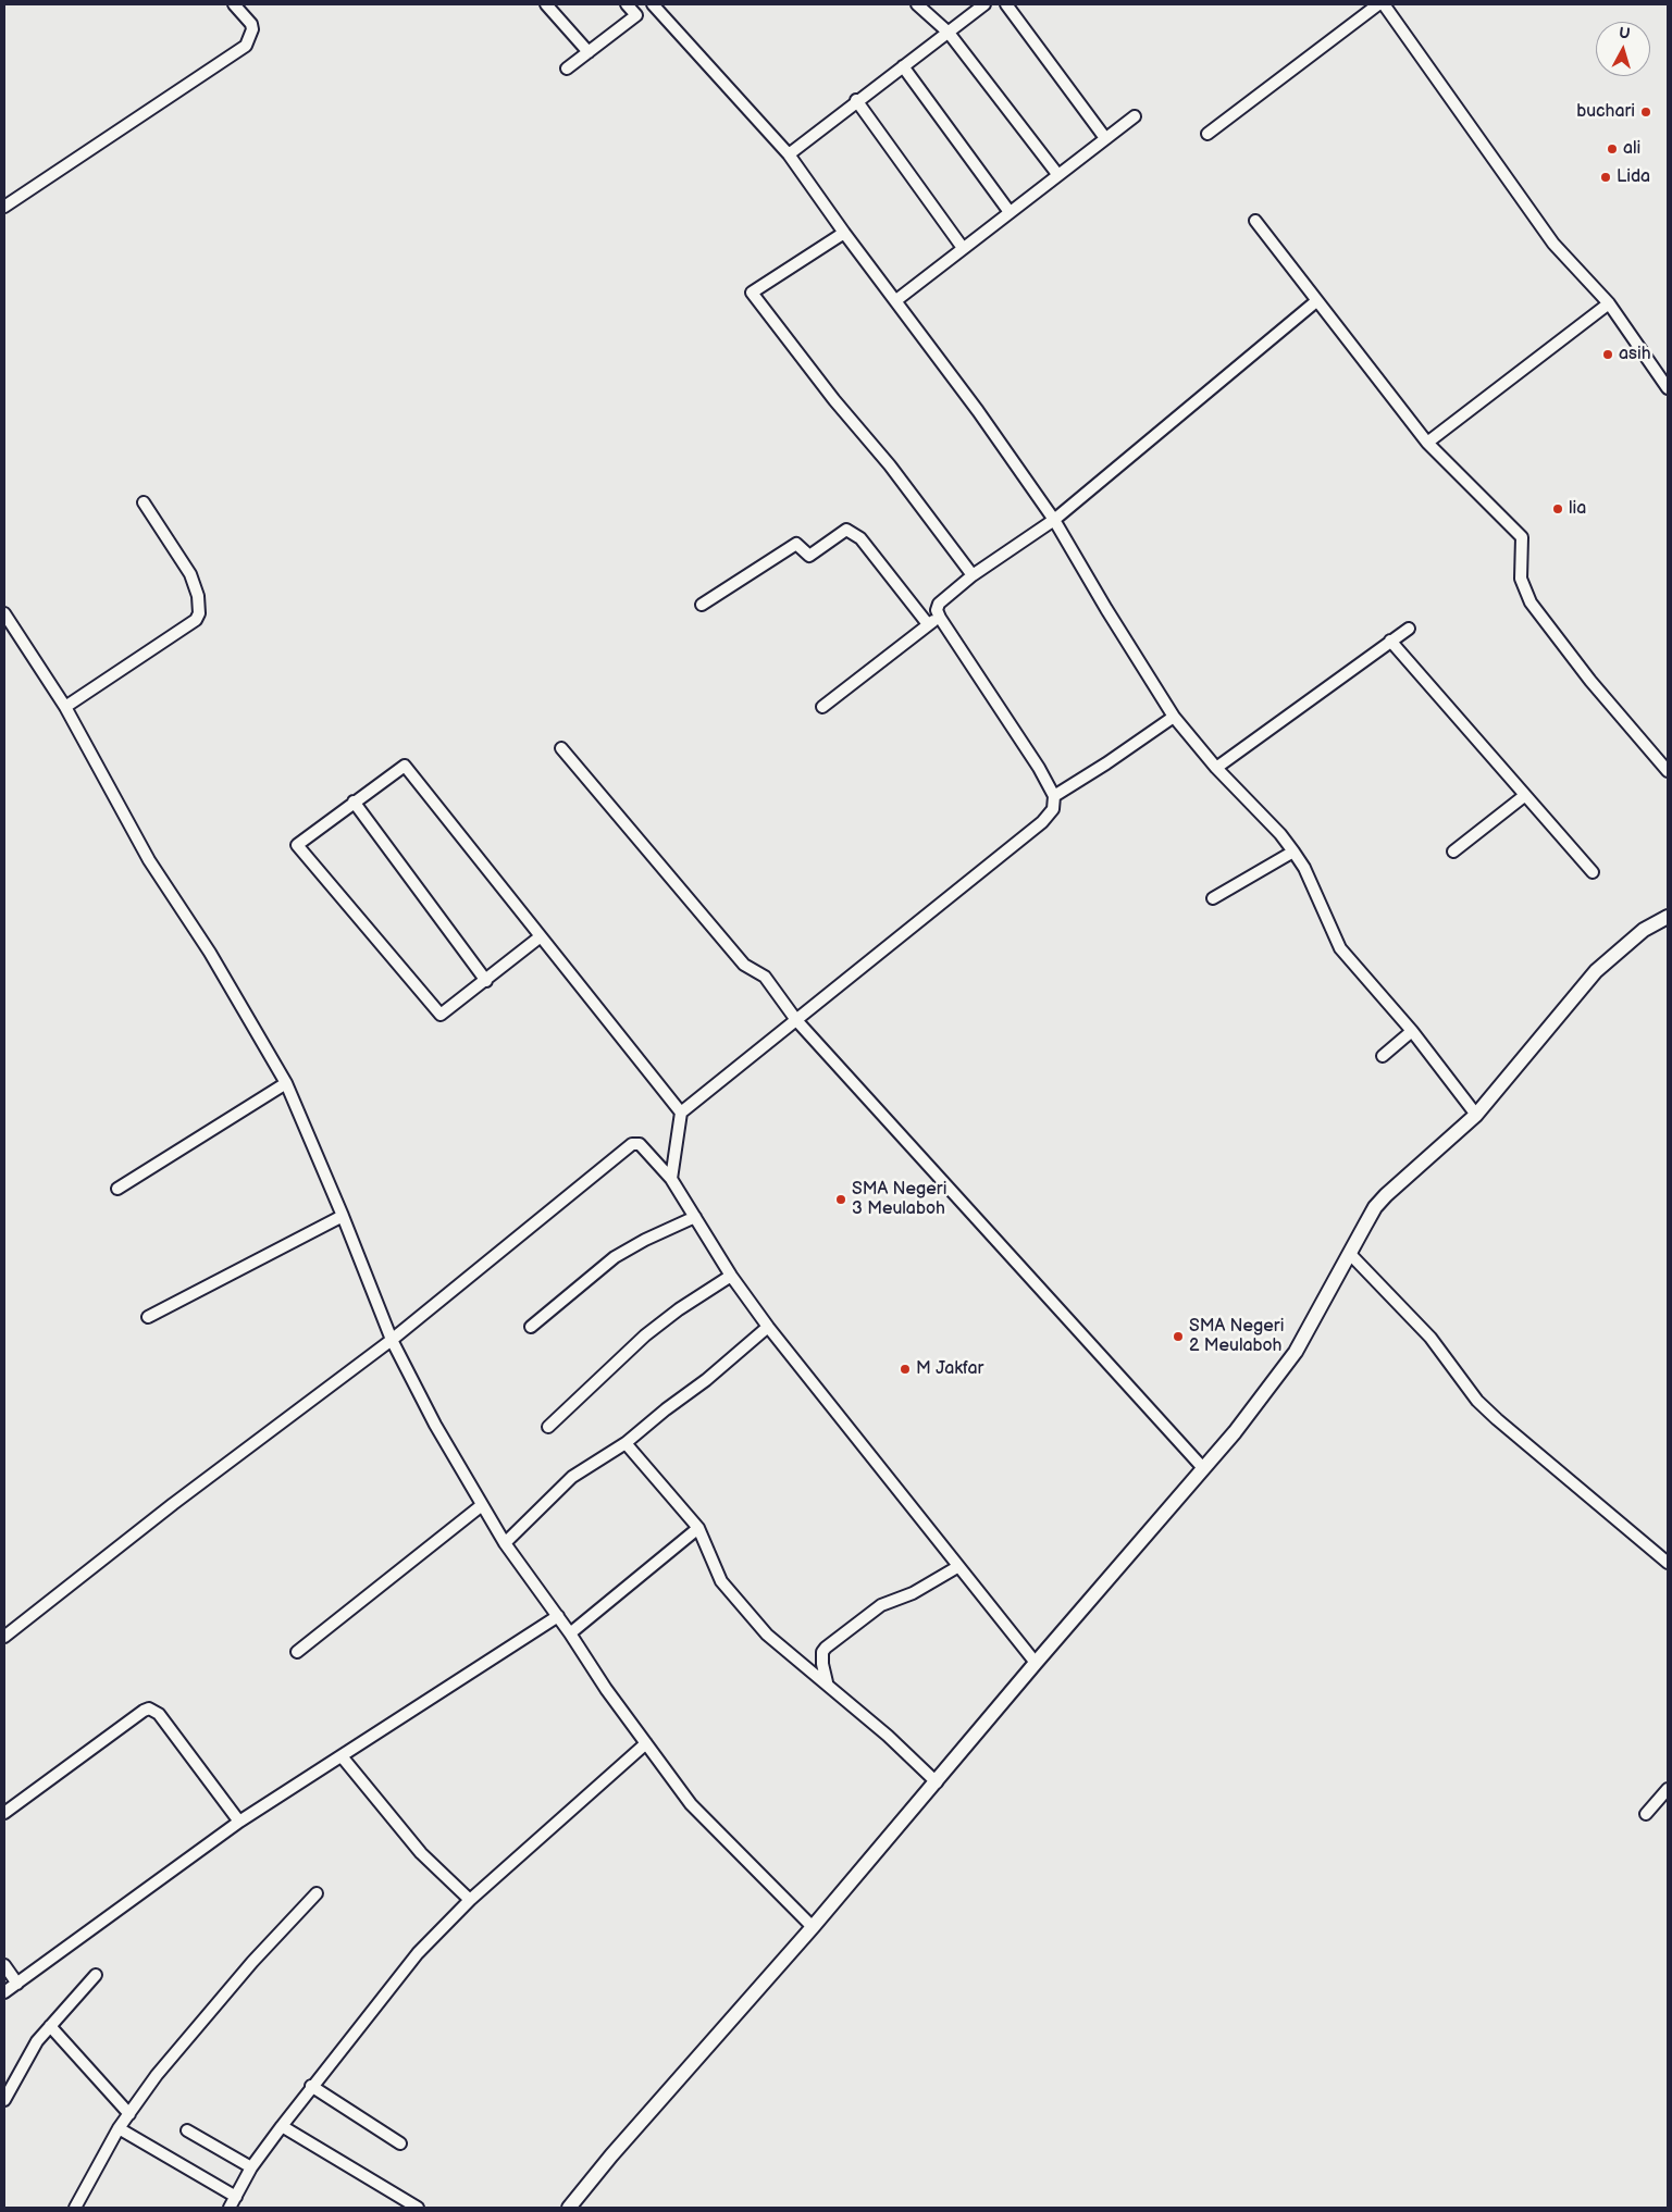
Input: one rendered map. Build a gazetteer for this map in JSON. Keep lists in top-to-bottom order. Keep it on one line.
{"places":["buchari","ali","Lida","asih","lia","SMA Negeri 3 Meulaboh","SMA Negeri 2 Meulaboh","M Jakfar"],"north":"top"}
